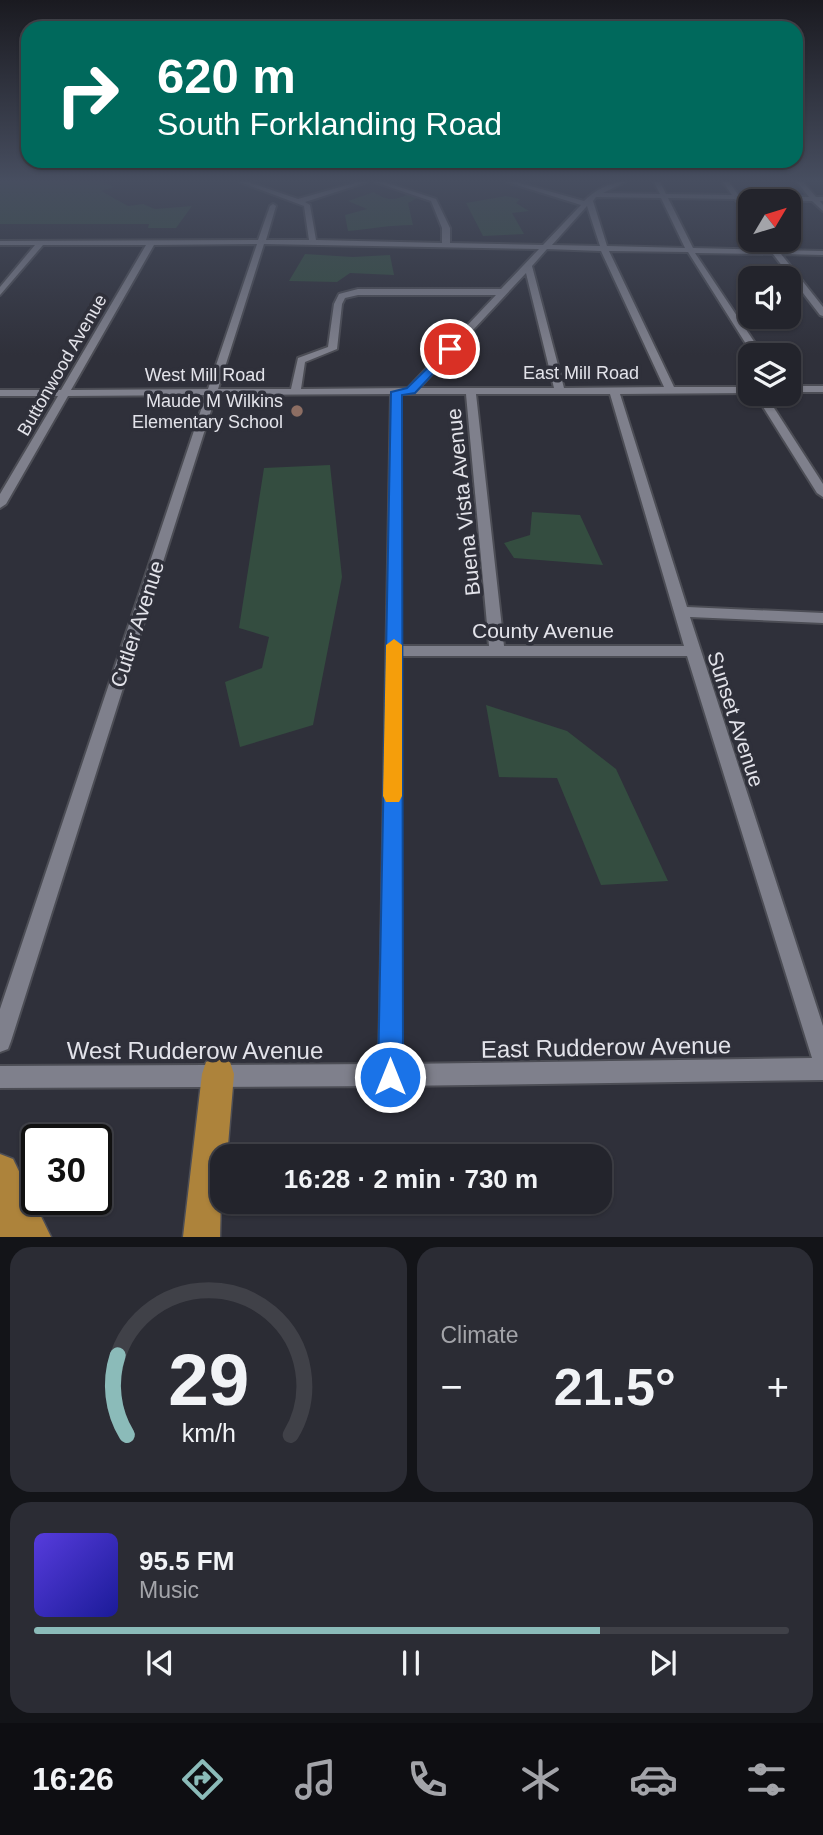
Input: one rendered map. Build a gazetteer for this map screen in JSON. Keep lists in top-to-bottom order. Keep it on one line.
{"streets":{"street":["Buttonwood Avenue","East Mill Road","West Mill Road","Buena Vista Avenue","Cutler Avenue","County Avenue","Sunset Avenue","East Rudderow Avenue","West Rudderow Avenue"]},"crossings":[["Buttonwood Avenue","West Mill Road"],["East Mill Road","West Mill Road"],["East Mill Road","Buena Vista Avenue"],["East Mill Road","Sunset Avenue"],["West Mill Road","Cutler Avenue"],["Buena Vista Avenue","County Avenue"],["County Avenue","Sunset Avenue"],["East Rudderow Avenue","West Rudderow Avenue"]],"places":["Maude M Wilkins Elementary School"],"north":"top right","page":{"turn":["620 m","South Forklanding Road"],"limit":"30","trip":"16:28 · 2 min · 730 m","tile":"Climate","heat":["−","21.5°","+"],"song":["95.5 FM","Music"],"tabs":"16:26","gauge":["29","km/h"]}}
